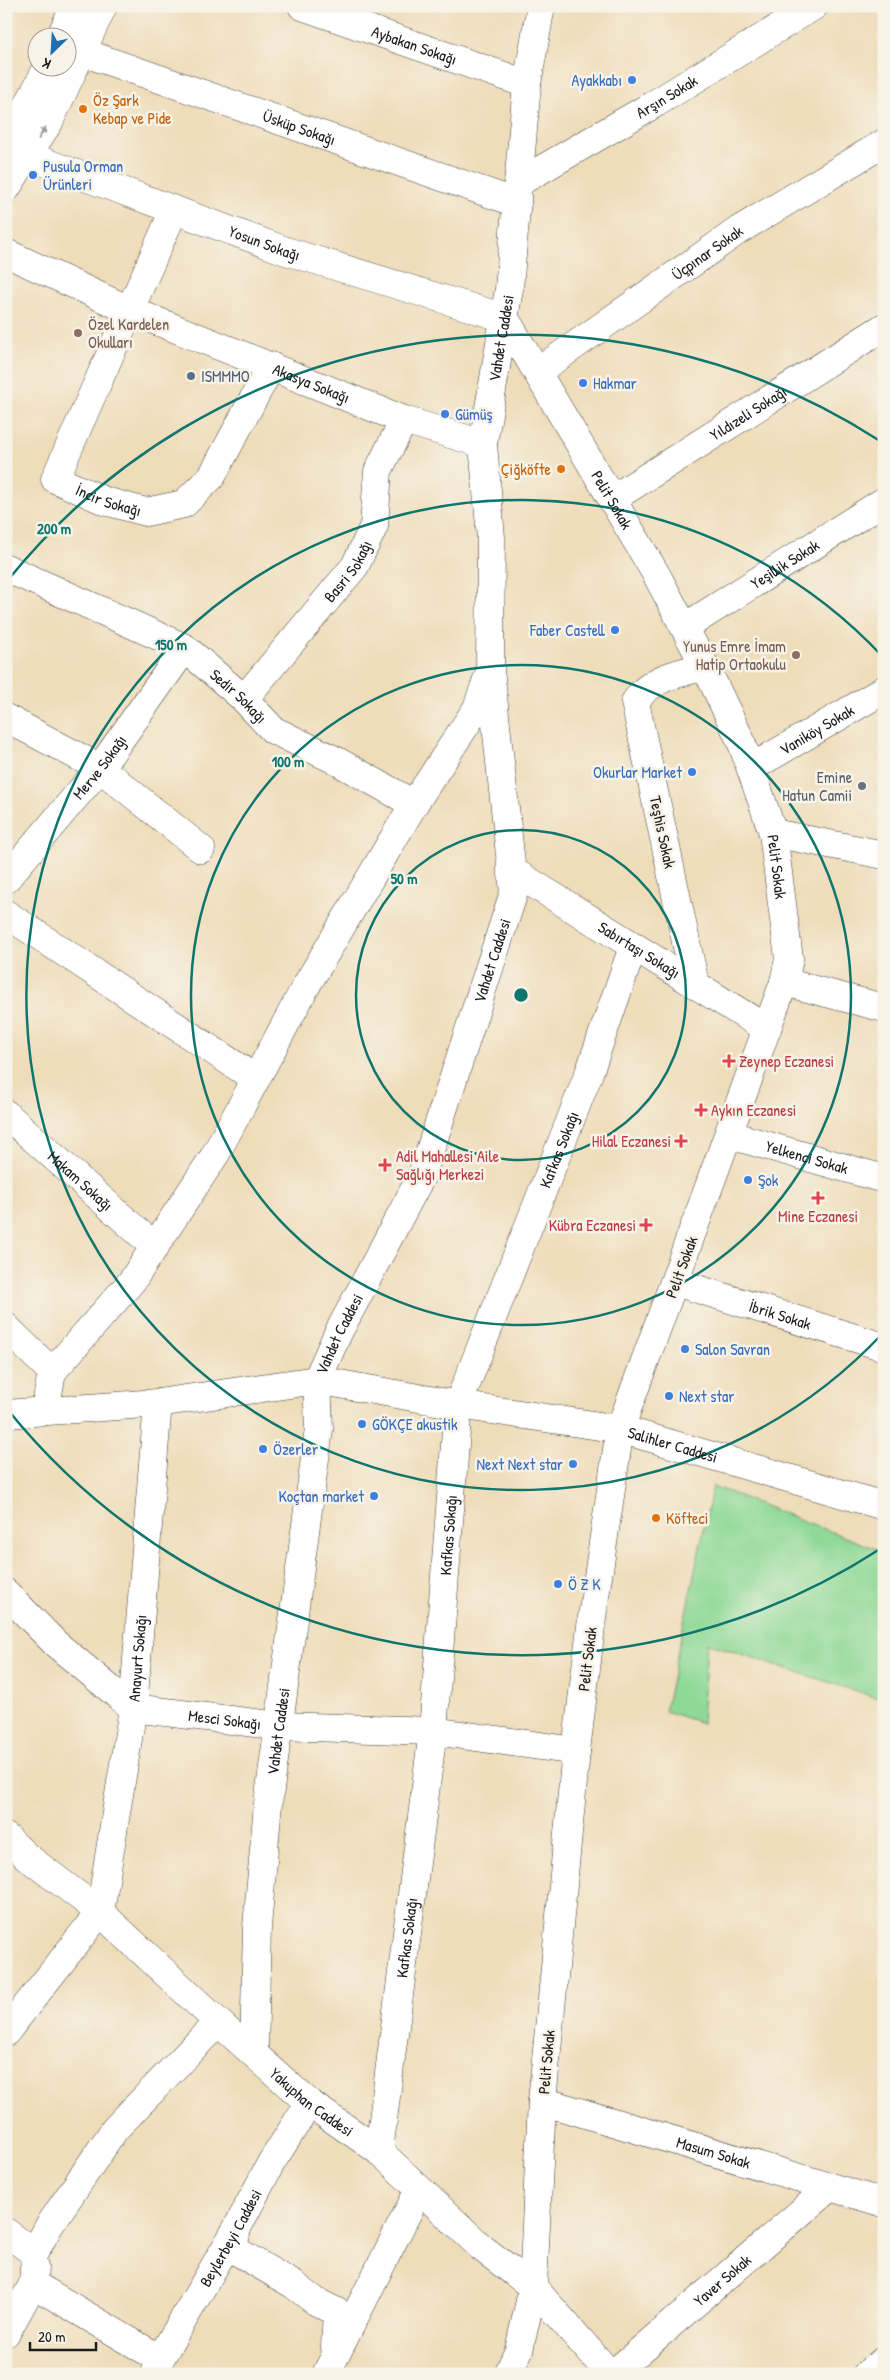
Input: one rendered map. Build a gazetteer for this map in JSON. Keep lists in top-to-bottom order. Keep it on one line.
{"streets":{"street":["Aybakan Sokağı","Arşın Sokak","Üsküp Sokağı","Yosun Sokağı","Üçpınar Sokak","Vahdet Caddesi","Akasya Sokağı","Yıldızeli Sokağı","İncir Sokağı","Pelit Sokak","Yeşillik Sokak","Basri Sokağı","Sedir Sokağı","Vaniköy Sokak","Merve Sokağı","Teşhis Sokak","Sabırtaşı Sokağı","Kafkas Sokağı","Yelkenci Sokak","Makam Sokağı","İbrik Sokak","Salihler Caddesi","Anayurt Sokağı","Mesci Sokağı","Yakuphan Caddesi","Masum Sokak","Beylerbeyi Caddesi","Yaver Sokak"]},"crossings":[["Aybakan Sokağı","Vahdet Caddesi"],["Arşın Sokak","Üsküp Sokağı"],["Arşın Sokak","Vahdet Caddesi"],["Üsküp Sokağı","Vahdet Caddesi"],["Yosun Sokağı","Vahdet Caddesi"],["Yosun Sokağı","Pelit Sokak"],["Üçpınar Sokak","Pelit Sokak"],["Vahdet Caddesi","Akasya Sokağı"],["Vahdet Caddesi","Pelit Sokak"],["Vahdet Caddesi","Sedir Sokağı"],["Vahdet Caddesi","Sabırtaşı Sokağı"],["Vahdet Caddesi","Makam Sokağı"],["Vahdet Caddesi","Salihler Caddesi"],["Vahdet Caddesi","Mesci Sokağı"],["Vahdet Caddesi","Yakuphan Caddesi"],["Akasya Sokağı","İncir Sokağı"],["Akasya Sokağı","Basri Sokağı"],["Yıldızeli Sokağı","Pelit Sokak"],["Pelit Sokak","Yeşillik Sokak"],["Pelit Sokak","Vaniköy Sokak"],["Pelit Sokak","Teşhis Sokak"],["Pelit Sokak","Sabırtaşı Sokağı"],["Pelit Sokak","Yelkenci Sokak"],["Pelit Sokak","İbrik Sokak"],["Pelit Sokak","Salihler Caddesi"],["Pelit Sokak","Mesci Sokağı"],["Pelit Sokak","Yakuphan Caddesi"],["Pelit Sokak","Masum Sokak"],["Basri Sokağı","Sedir Sokağı"],["Sedir Sokağı","Merve Sokağı"],["Teşhis Sokak","Sabırtaşı Sokağı"],["Sabırtaşı Sokağı","Kafkas Sokağı"],["Kafkas Sokağı","Salihler Caddesi"],["Kafkas Sokağı","Mesci Sokağı"],["Kafkas Sokağı","Yakuphan Caddesi"],["Salihler Caddesi","Anayurt Sokağı"],["Anayurt Sokağı","Mesci Sokağı"],["Anayurt Sokağı","Yakuphan Caddesi"],["Yakuphan Caddesi","Beylerbeyi Caddesi"],["Yakuphan Caddesi","Yaver Sokak"],["Masum Sokak","Yaver Sokak"]],"places":{"other":["Ayakkabı","Öz Şark Kebap ve Pide","Pusula Orman Ürünleri","Özel Kardelen Okulları","ISMMMO","Hakmar","Gümüş","Çiğköfte","Faber Castell","Yunus Emre İmam Hatip Ortaokulu","Okurlar Market","Emine Hatun Camii","Şok","Salon Savran","Next star","GÖKÇE akustik","Özerler","Next Next star","Koçtan market","Köfteci","Ö Z K"],"health":["Zeynep Eczanesi","Aykın Eczanesi","Hilal Eczanesi","Adil Mahallesi Aile Sağlığı Merkezi","Mine Eczanesi","Kübra Eczanesi"]},"scale_bar":"20 m","north":"bottom left","rings":["200 m","150 m","100 m","50 m"]}
